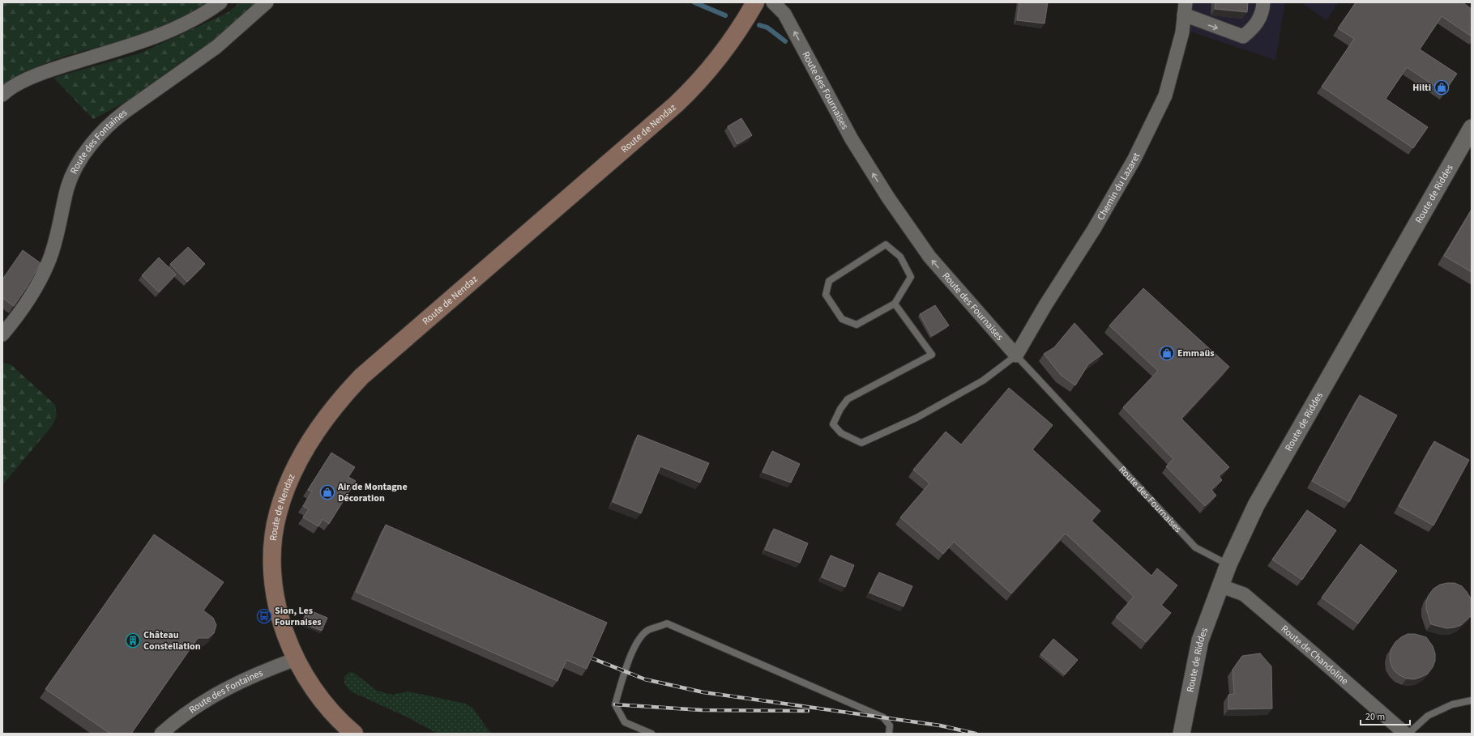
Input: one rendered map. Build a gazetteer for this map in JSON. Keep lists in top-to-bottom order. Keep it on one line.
{"streets":{"main road":["Route de Nendaz"],"street":["Route des Fournaises","Route des Fontaines","Chemin du Lazaret","Route de Riddes","Route de Chandoline"]},"crossings":[["Route des Fournaises","Chemin du Lazaret"],["Route des Fournaises","Route de Riddes"],["Route de Nendaz","Route des Fontaines"],["Route de Riddes","Route de Chandoline"]],"one_way":["Route des Fournaises"],"places":{"shop":["Hilti","Emmaüs","Air de Montagne Décoration"],"bus stop":["Sion, Les Fournaises"],"building":["Château Constellation"]},"scale_bar":"20 m"}
